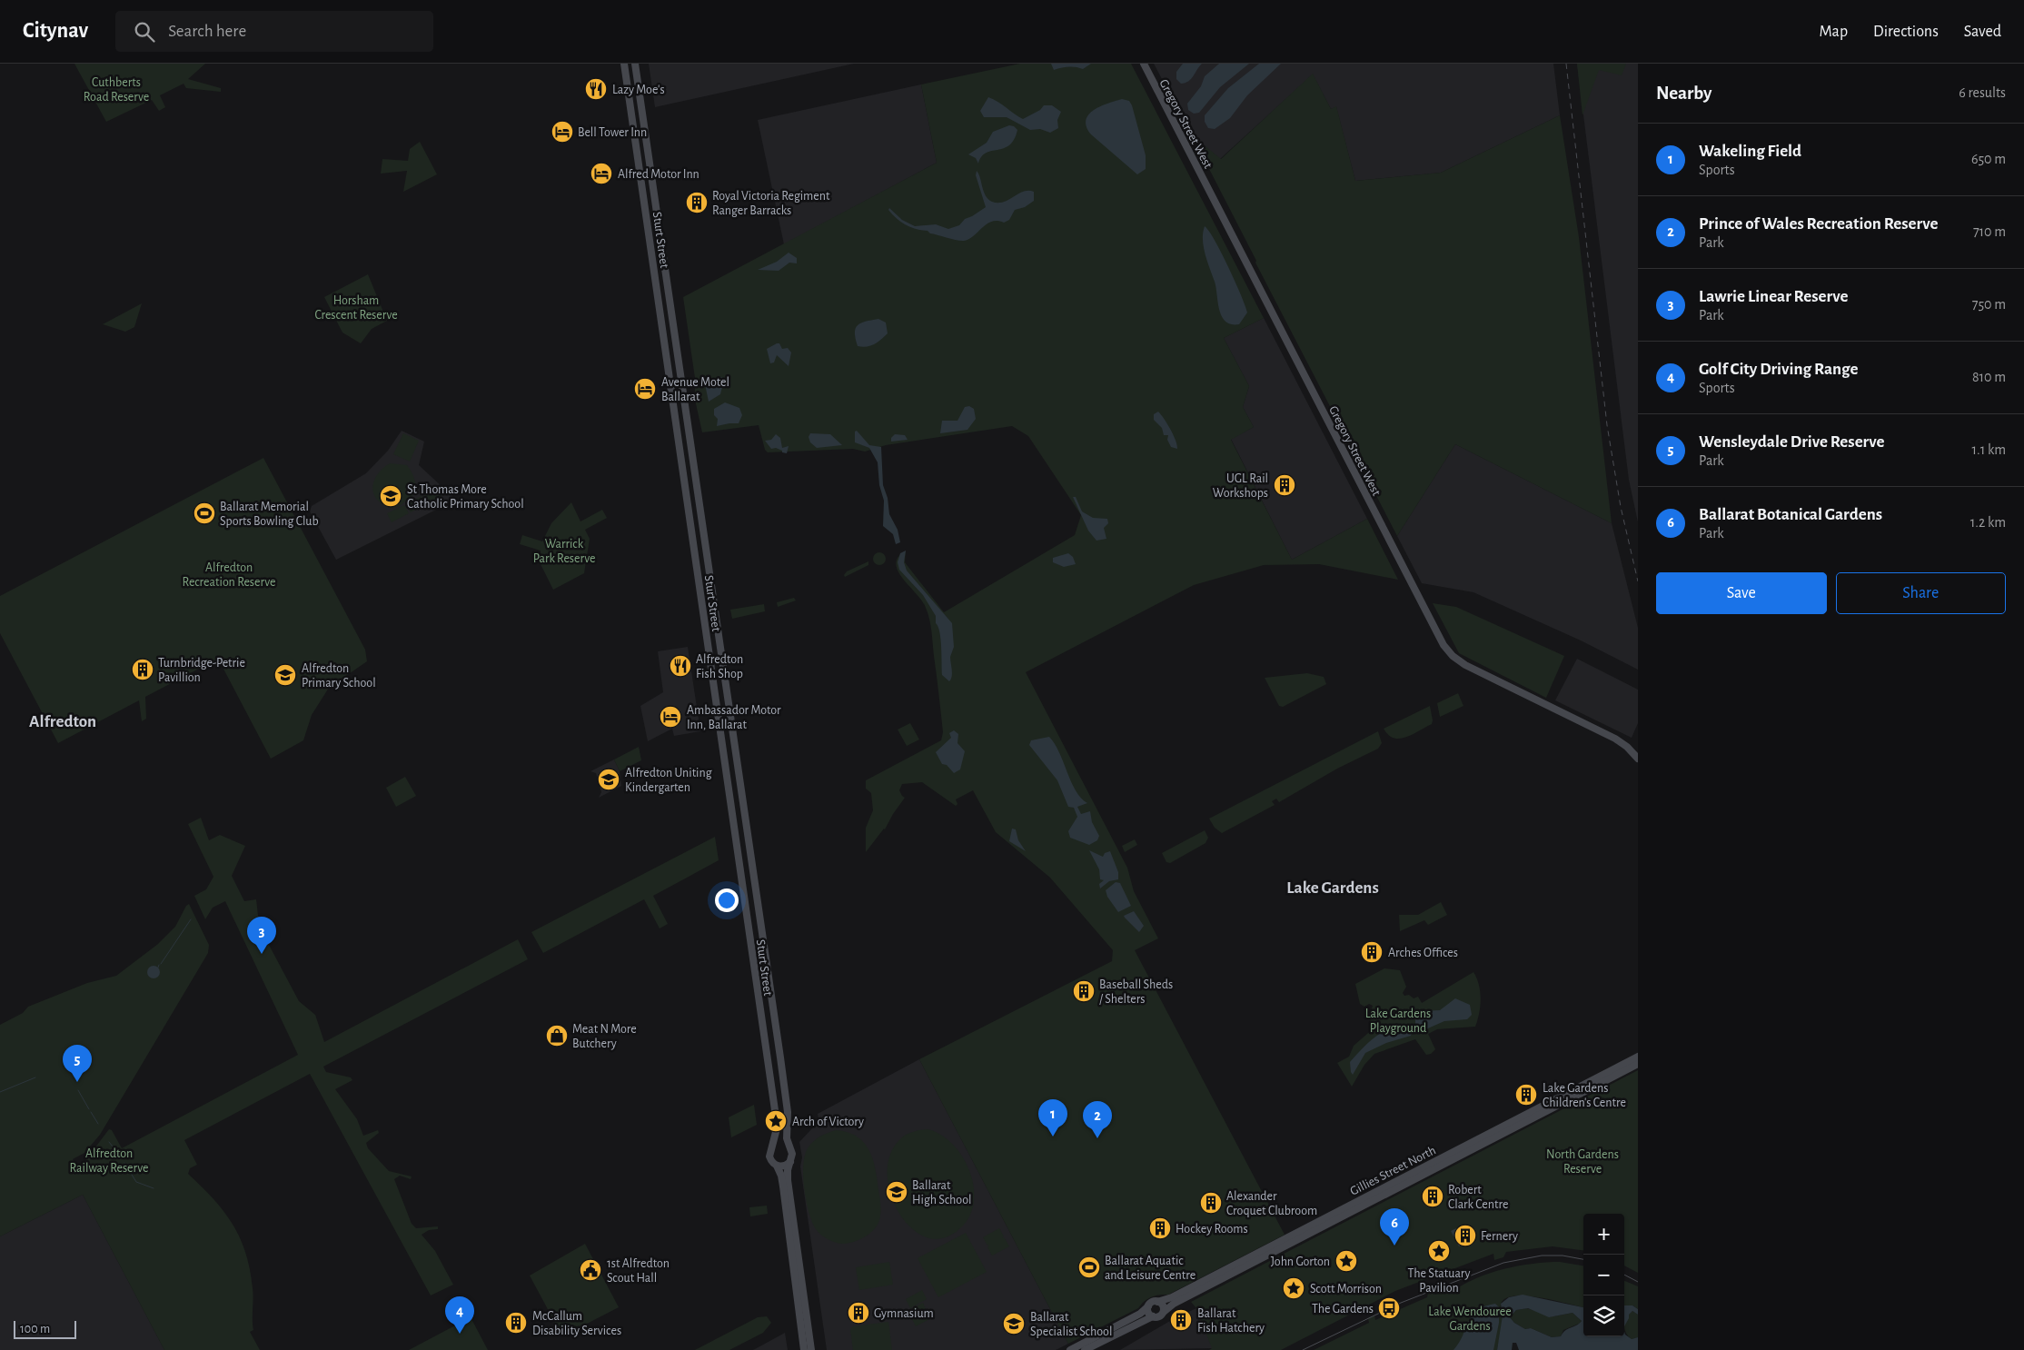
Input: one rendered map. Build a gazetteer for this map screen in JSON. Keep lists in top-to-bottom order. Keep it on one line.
{"streets":{"main road":["Gregory Street West","Sturt Street","Gillies Street North"]},"districts":["Alfredton","Lake Gardens"],"parks":["Cuthberts Road Reserve","Horsham Crescent Reserve","Warrick Park Reserve","Alfredton Recreation Reserve","Lake Gardens Playground","Alfredton Railway Reserve","North Gardens Reserve","Lake Wendouree Gardens"],"places":{"restaurant":["Lazy Moe's","Alfredton Fish Shop"],"hotel":["Bell Tower Inn","Alfred Motor Inn","Avenue Motel Ballarat","Ambassador Motor Inn, Ballarat"],"building":["Royal Victoria Regiment Ranger Barracks","UGL Rail Workshops","Turnbridge-Petrie Pavillion","Arches Offices","Baseball Sheds / Shelters","Lake Gardens Children's Centre","Robert Clark Centre","Alexander Croquet Clubroom","Hockey Rooms","Fernery","Gymnasium","Ballarat Fish Hatchery","McCallum Disability Services"],"school or university":["St Thomas More Catholic Primary School","Alfredton Primary School","Alfredton Uniting Kindergarten","Ballarat High School","Ballarat Specialist School"],"sports":["Ballarat Memorial Sports Bowling Club","Ballarat Aquatic and Leisure Centre"],"shop":["Meat N More Butchery"],"place":["Arch of Victory","The Statuary Pavilion","John Gorton","Scott Morrison"],"public building":["1st Alfredton Scout Hall"],"bus stop":["The Gardens"]},"scale_bar":"100 m","page":{"header":"Citynav","search":"Search here","nav":["Map","Directions","Saved"],"heading":["Nearby","6 results"],"list":[{"mark":"1","name":"Wakeling Field","note":"Sports","value":"650 m"},{"mark":"2","name":"Prince of Wales Recreation Reserve","note":"Park","value":"710 m"},{"mark":"3","name":"Lawrie Linear Reserve","note":"Park","value":"750 m"},{"mark":"4","name":"Golf City Driving Range","note":"Sports","value":"810 m"},{"mark":"5","name":"Wensleydale Drive Reserve","note":"Park","value":"1.1 km"},{"mark":"6","name":"Ballarat Botanical Gardens","note":"Park","value":"1.2 km"}],"buttons":["Save","Share"],"pins":["3","5","1","2","6","4"],"map_buttons":["+","−"],"scale":"100 m"}}
